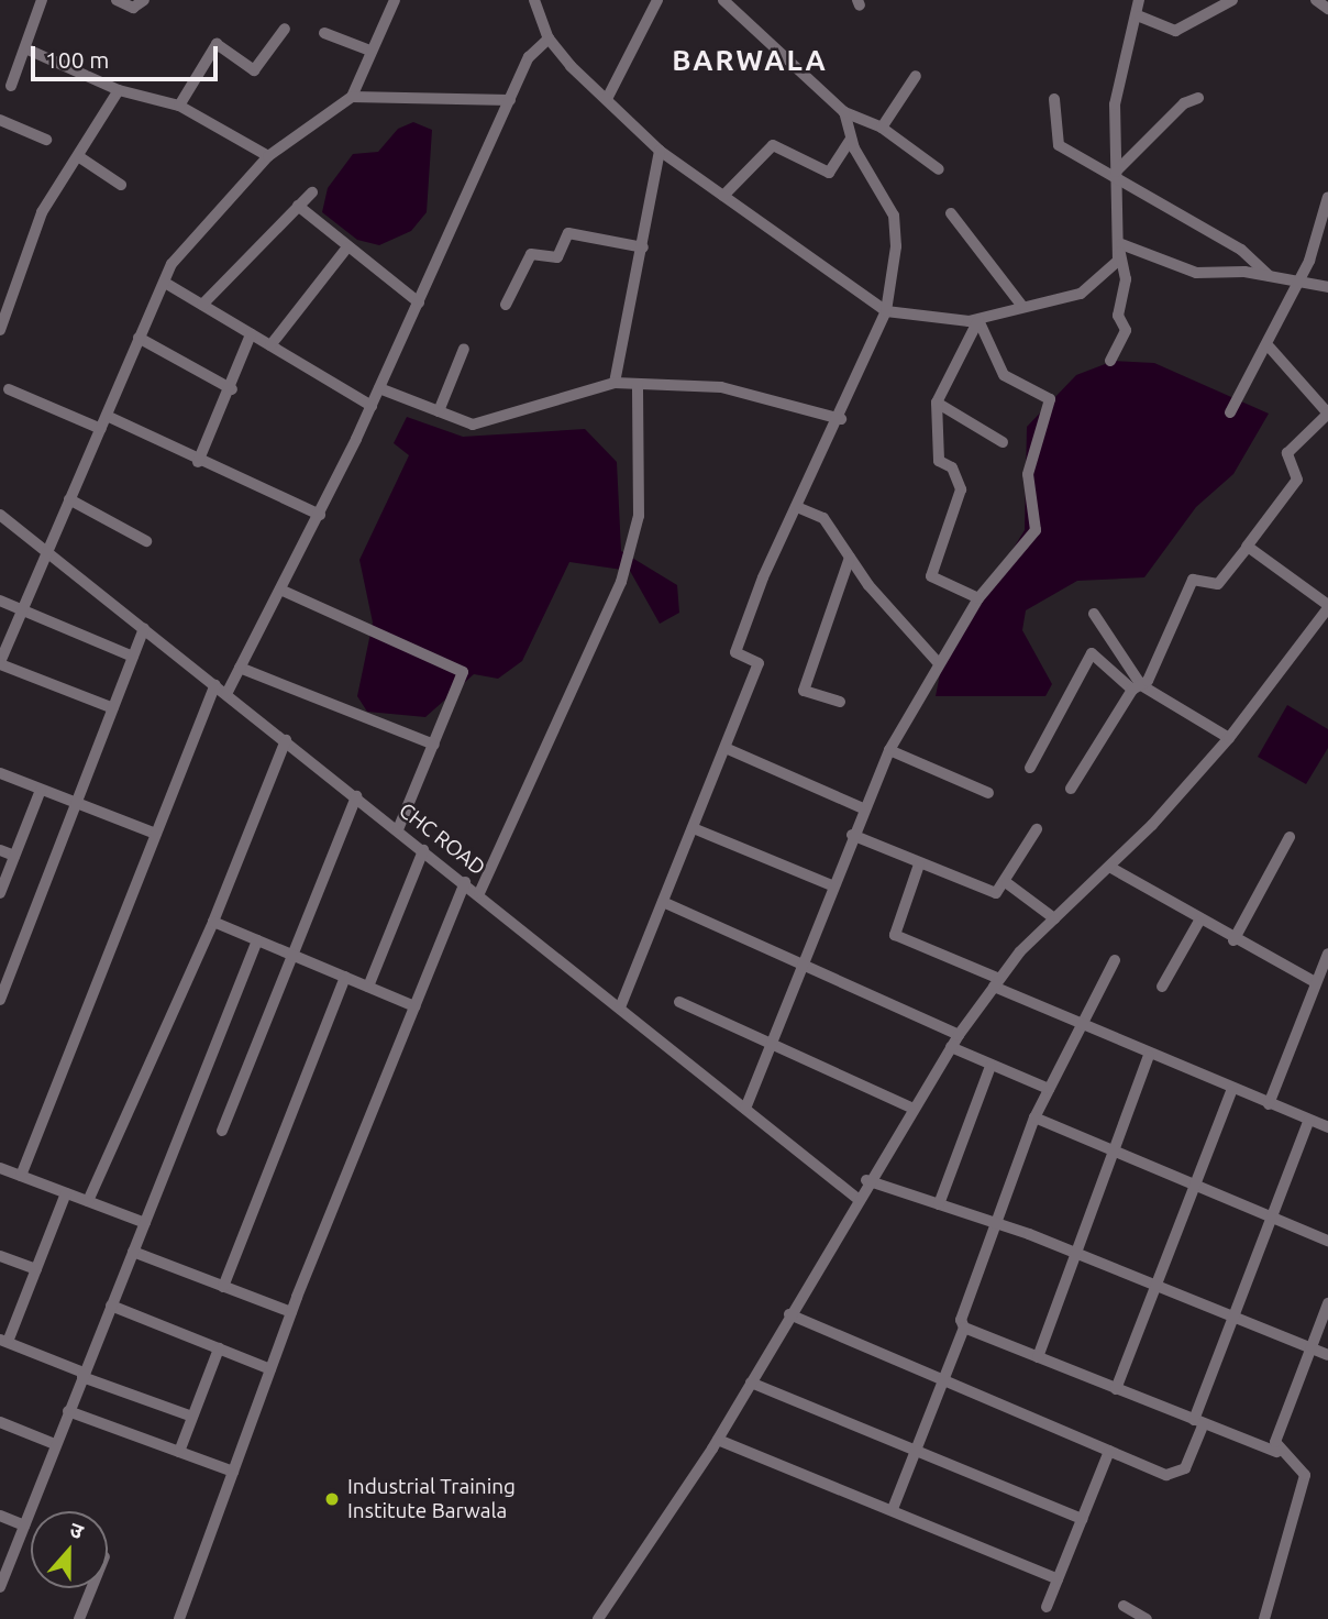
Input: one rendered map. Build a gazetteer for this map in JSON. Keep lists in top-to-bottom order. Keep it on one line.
{"streets":{"street":["CHC ROAD"]},"districts":["BARWALA"],"places":["Industrial Training Institute Barwala"],"scale_bar":"100 m","north":"top"}
